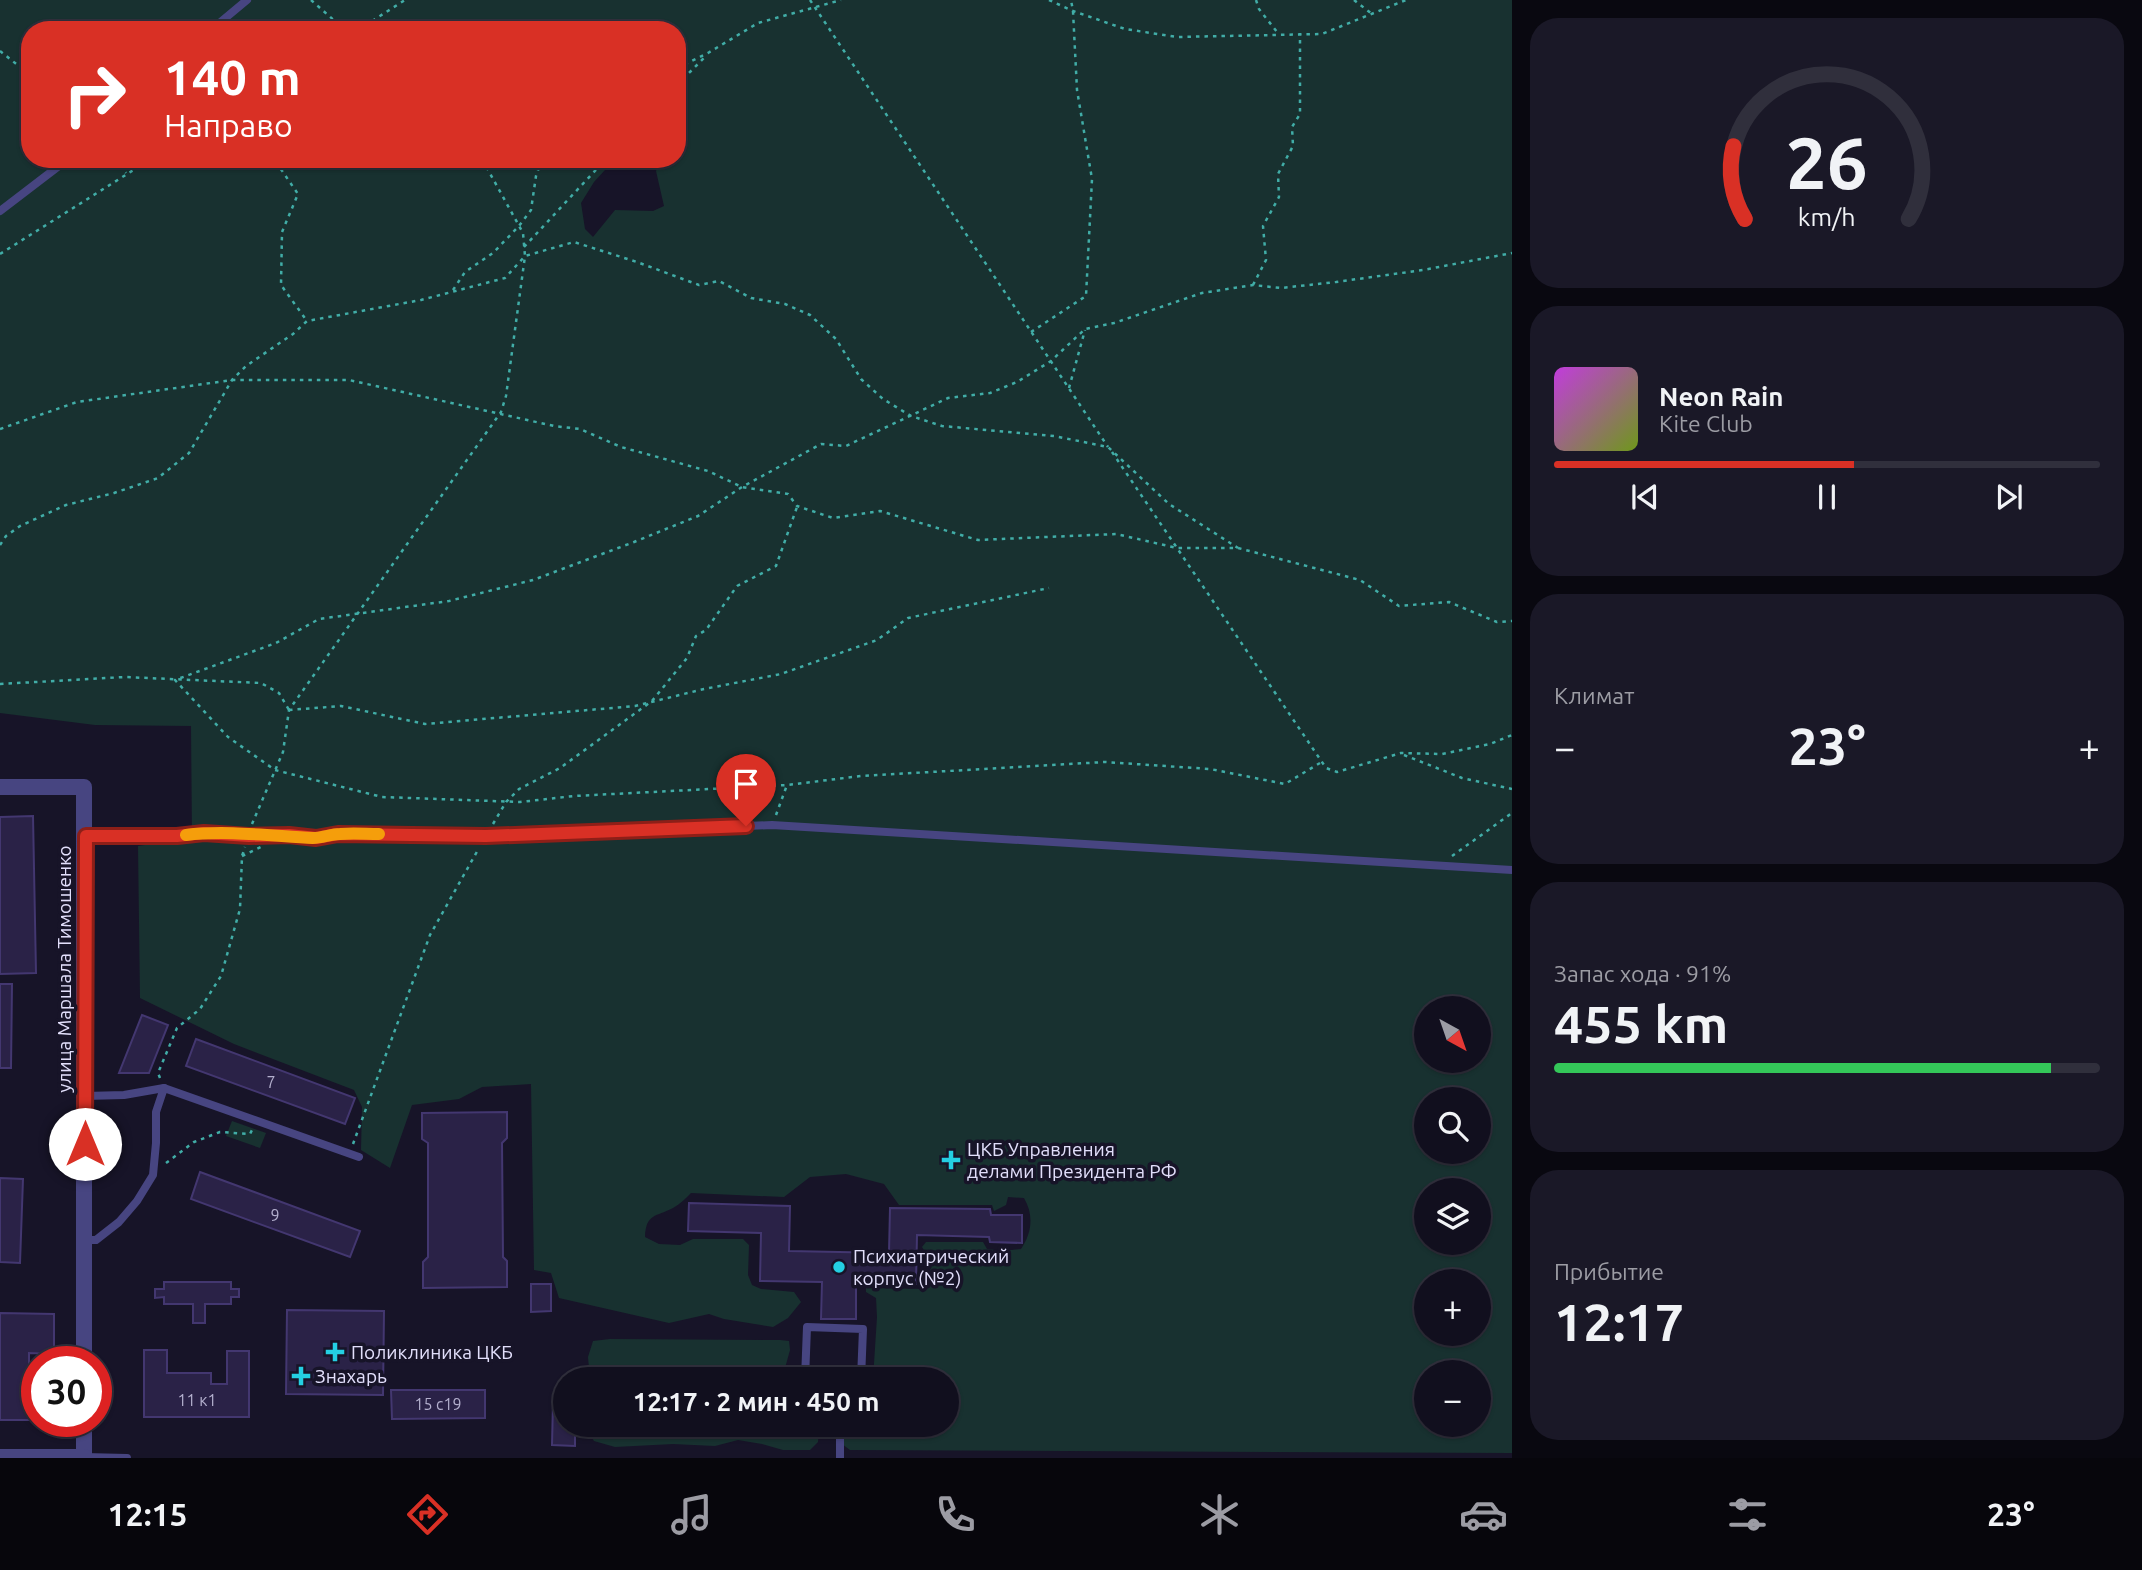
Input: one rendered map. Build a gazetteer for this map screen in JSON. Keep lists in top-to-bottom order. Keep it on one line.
{"streets":{"street":["улица Маршала Тимошенко"]},"places":{"health":["ЦКБ Управления делами Президента РФ","Поликлиника ЦКБ","Знахарь"],"other":["Психиатрический корпус (№2)"]},"house_numbers":["7","9","11 к1","15 с19"],"north":"bottom right","page":{"turn":["140 m","Направо"],"song":["Neon Rain","Kite Club"],"tile":["Климат",["Запас хода · 91%","455 km"],["Прибытие","12:17"]],"heat":["−","23°","+"],"map_buttons":["+","−"],"limit":"30","trip":"12:17 · 2 мин · 450 m","tabs":["12:15","23°"],"gauge":["26","km/h"]}}
